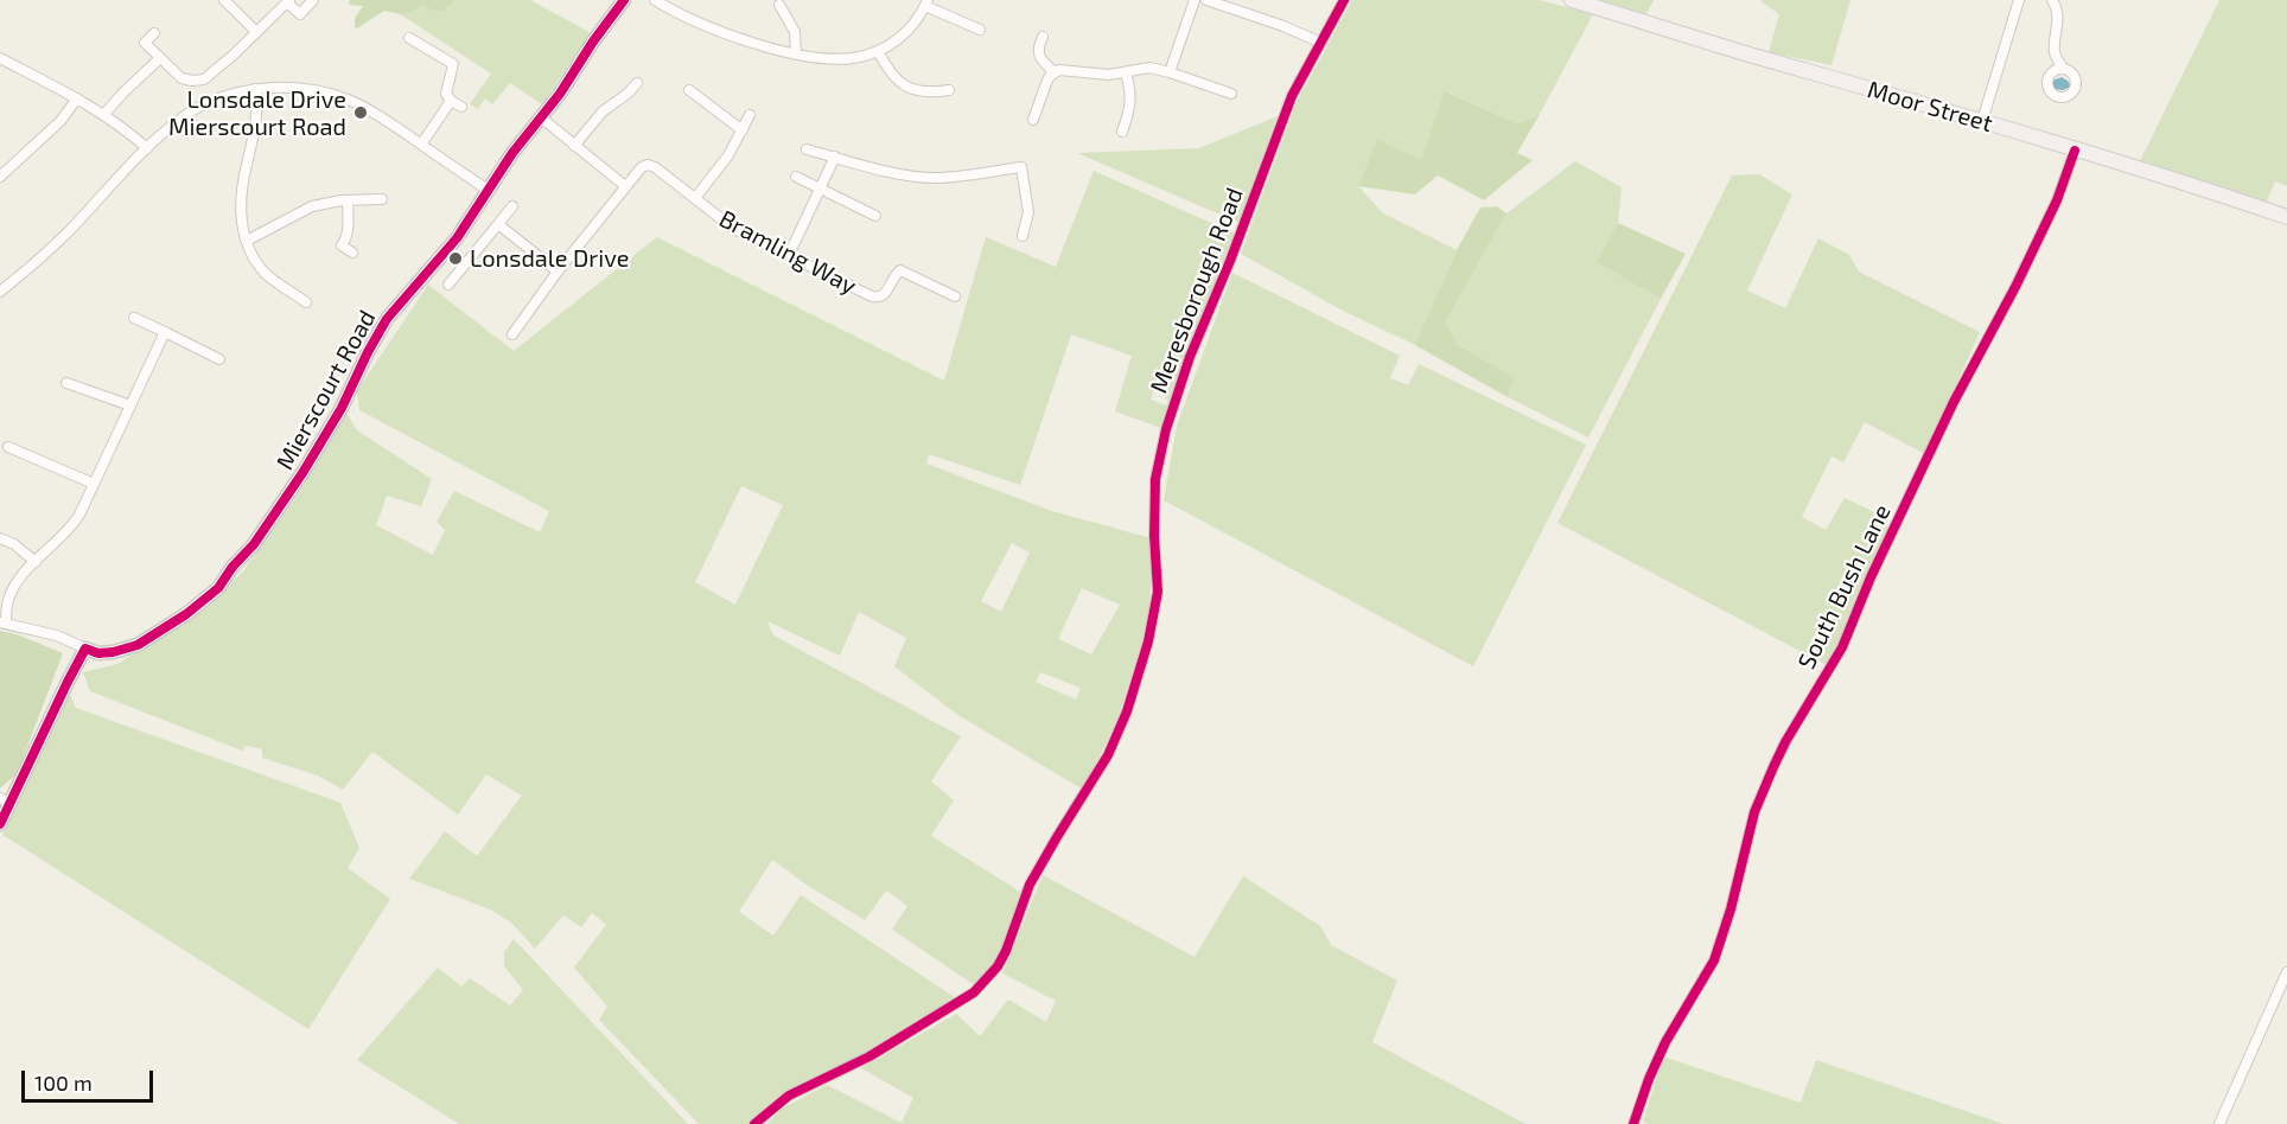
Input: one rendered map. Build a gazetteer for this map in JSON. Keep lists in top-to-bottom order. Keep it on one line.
{"streets":{"main road":["Moor Street"],"street":["Bramling Way","Meresborough Road","Mierscourt Road","South Bush Lane"]},"crossings":[["Moor Street","South Bush Lane"]],"places":["Lonsdale Drive Mierscourt Road","Lonsdale Drive"],"scale_bar":"100 m"}
